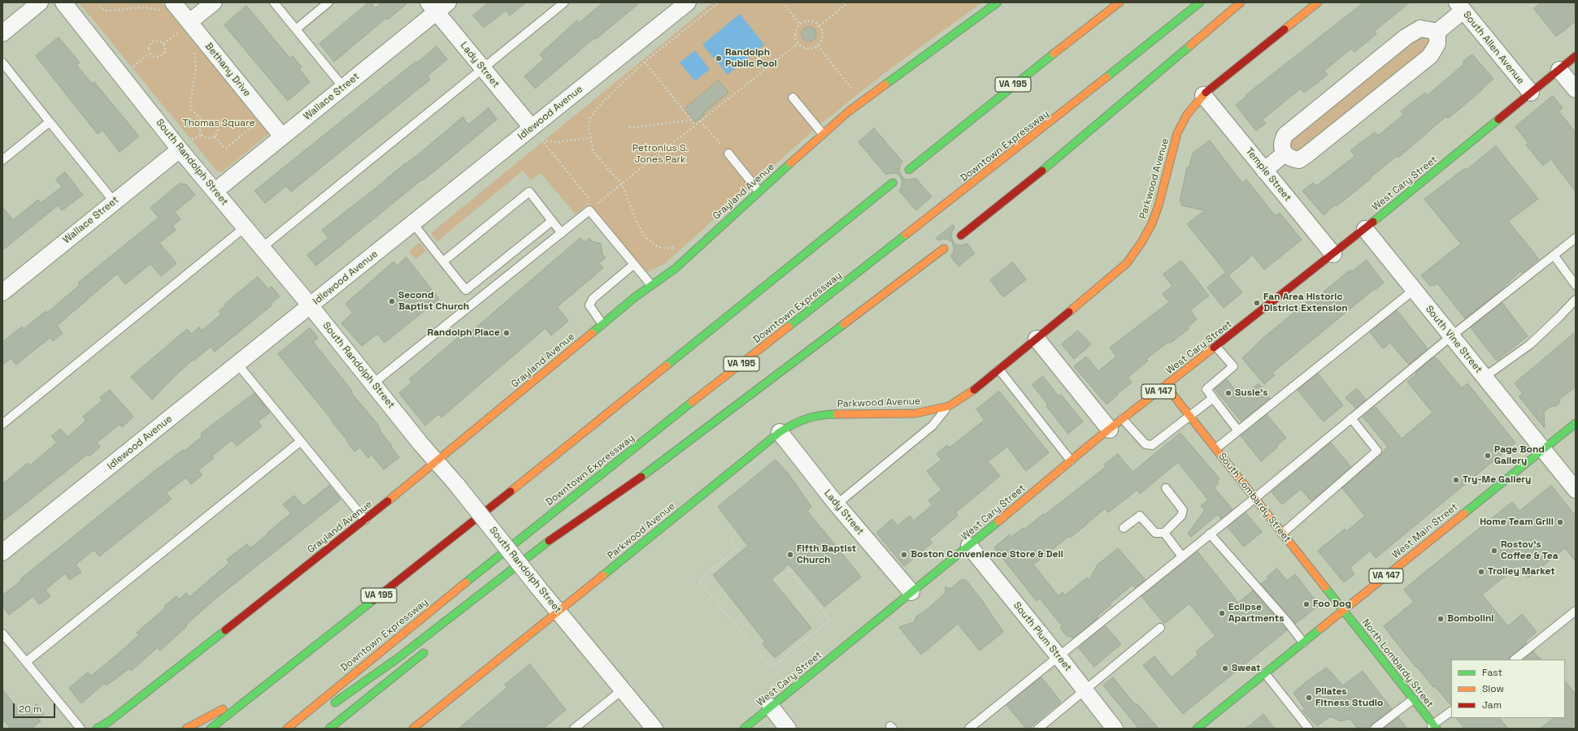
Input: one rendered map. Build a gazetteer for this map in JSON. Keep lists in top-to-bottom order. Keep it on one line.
{"streets":{"main road":["VA 195","Downtown Expressway","Parkwood Avenue","West Cary Street","Grayland Avenue","VA 147","South Lombardy Street","West Main Street","North Lombardy Street"],"street":["South Allen Avenue","Lady Street","Bethany Drive","Wallace Street","Idlewood Avenue","South Randolph Street","Temple Street","South Vine Street","South Plum Street"]},"crossings":[["South Allen Avenue","West Cary Street"],["Lady Street","Wallace Street"],["Lady Street","Idlewood Avenue"],["Lady Street","Parkwood Avenue"],["Lady Street","West Cary Street"],["Bethany Drive","Wallace Street"],["Wallace Street","South Randolph Street"],["Idlewood Avenue","South Randolph Street"],["South Randolph Street","Parkwood Avenue"],["South Randolph Street","Grayland Avenue"],["Temple Street","Parkwood Avenue"],["Temple Street","West Cary Street"],["West Cary Street","South Vine Street"],["West Cary Street","South Lombardy Street"],["West Cary Street","South Plum Street"],["South Vine Street","West Main Street"],["South Lombardy Street","West Main Street"],["South Lombardy Street","North Lombardy Street"],["West Main Street","North Lombardy Street"]],"parks":["Thomas Square","Petronius S. Jones Park"],"places":["Randolph Public Pool","Second Baptist Church","Fan Area Historic District Extension","Randolph Place","Susie's","Page Bond Gallery","Try-Me Gallery","Home Team Grill","Rostov's Coffee & Tea","Fifth Baptist Church","Boston Convenience Store & Deli","Trolley Market","Foo Dog","Eclipse Apartments","Bombolini","Sweat","Pilates Fitness Studio"],"legend":["Fast","Slow","Jam"],"scale_bar":"20 m"}
